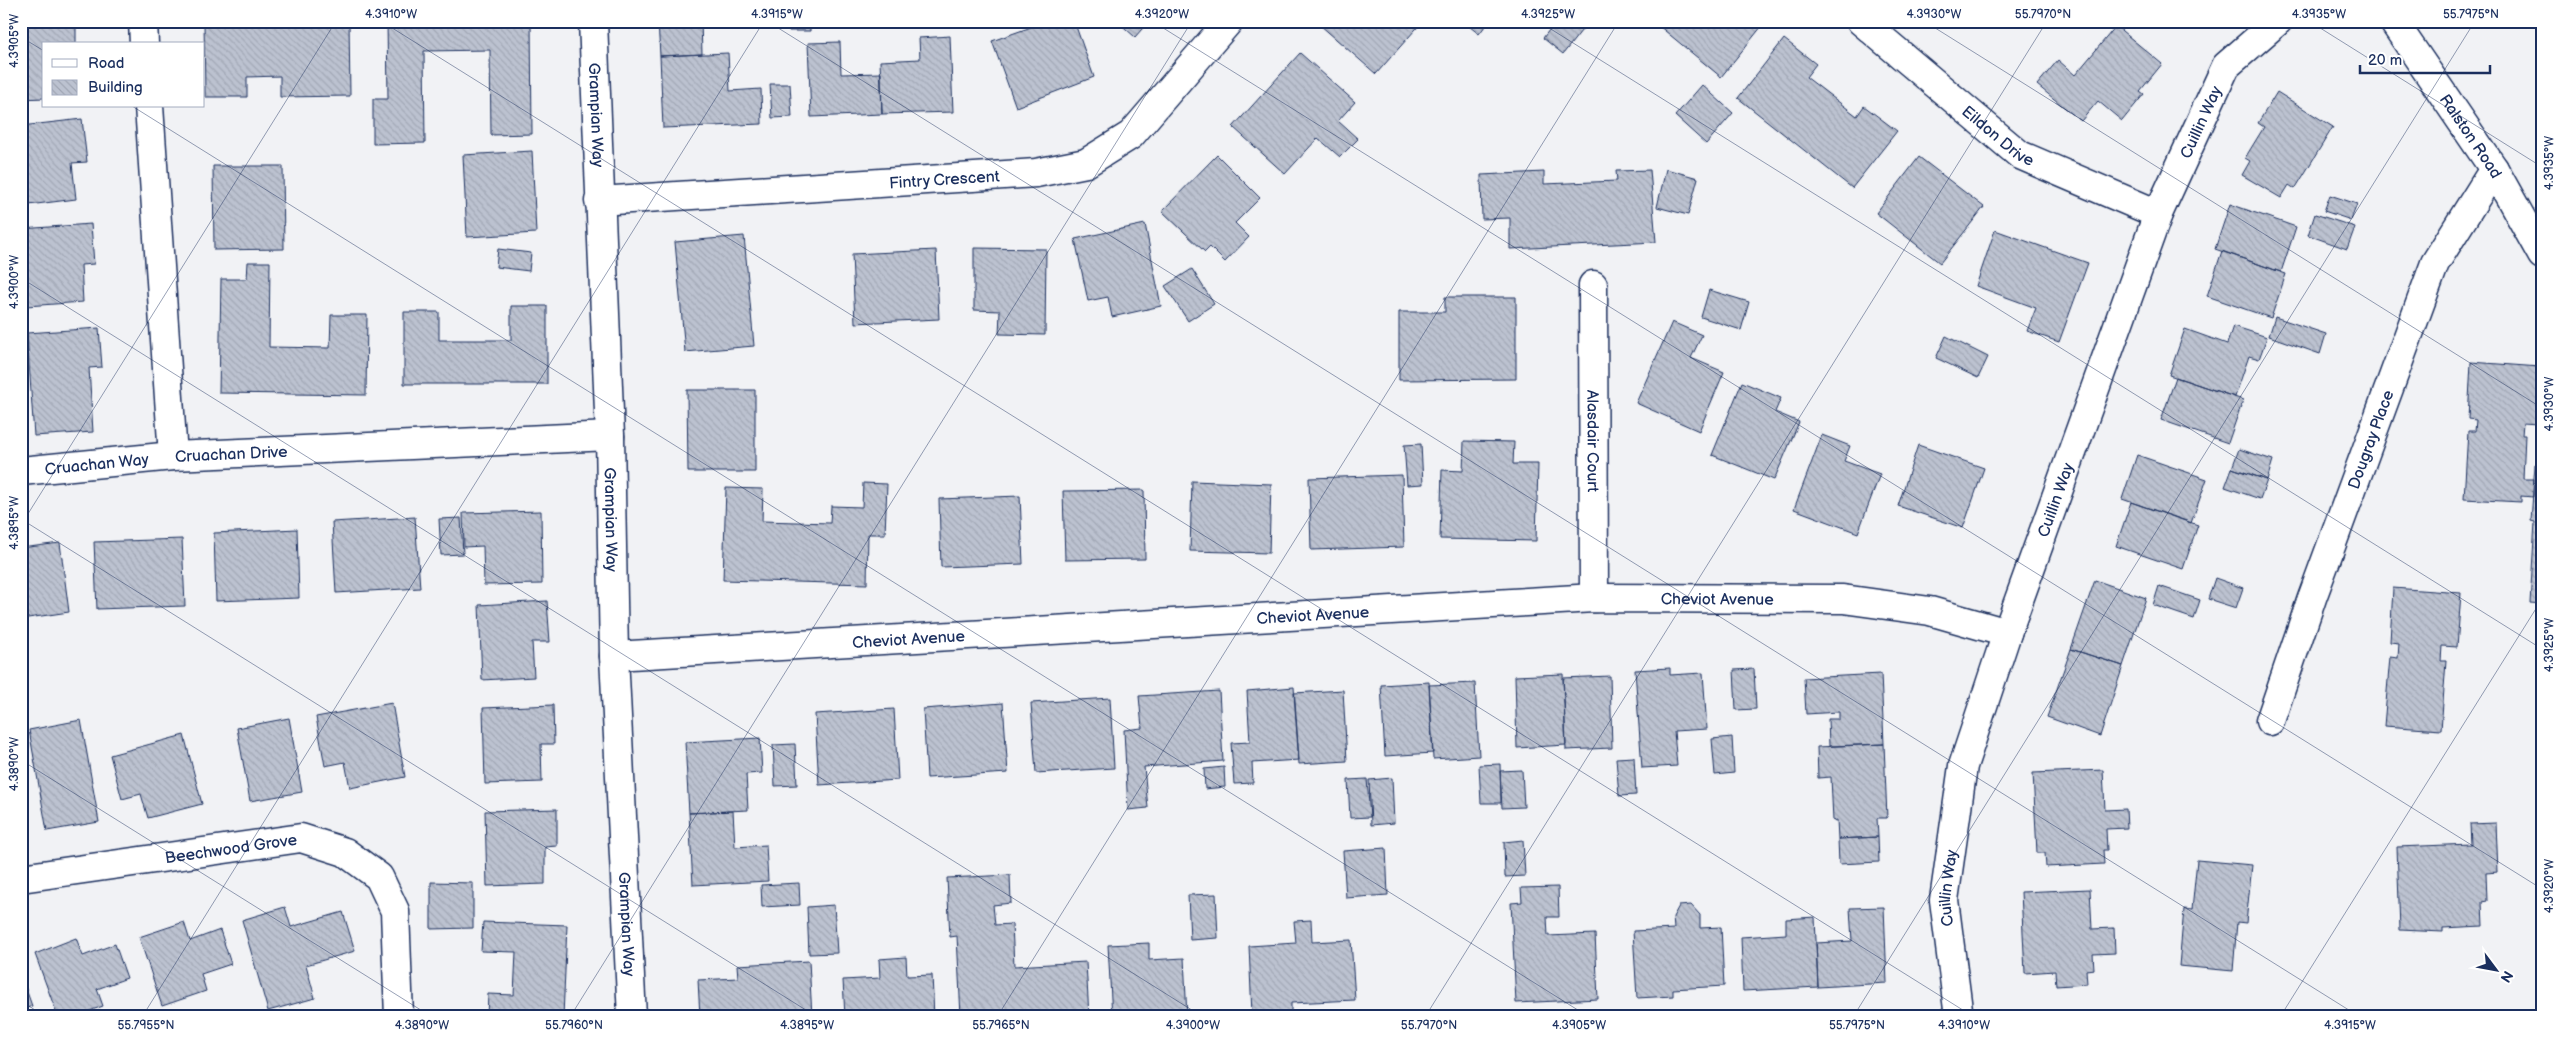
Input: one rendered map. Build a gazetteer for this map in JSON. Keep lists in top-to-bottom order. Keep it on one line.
{"streets":{"street":["Grampian Way","Cuillin Way","Eildon Drive","Ralston Road","Fintry Crescent","Dougray Place","Alasdair Court","Cruachan Drive","Cruachan Way","Cheviot Avenue","Beechwood Grove"]},"crossings":[["Grampian Way","Fintry Crescent"],["Grampian Way","Cruachan Drive"],["Grampian Way","Cheviot Avenue"],["Cuillin Way","Eildon Drive"],["Cuillin Way","Cheviot Avenue"],["Ralston Road","Dougray Place"],["Alasdair Court","Cheviot Avenue"],["Cruachan Drive","Cruachan Way"]],"legend":["Road","Building"],"scale_bar":"20 m","north":"bottom right","coordinates":["4.3910°W","4.3915°W","4.3920°W","4.3925°W","4.3930°W","55.7970°N","4.3935°W","55.7975°N","4.3905°W","4.3900°W","4.3895°W","4.3890°W","55.7955°N","55.7960°N","55.7965°N"]}
